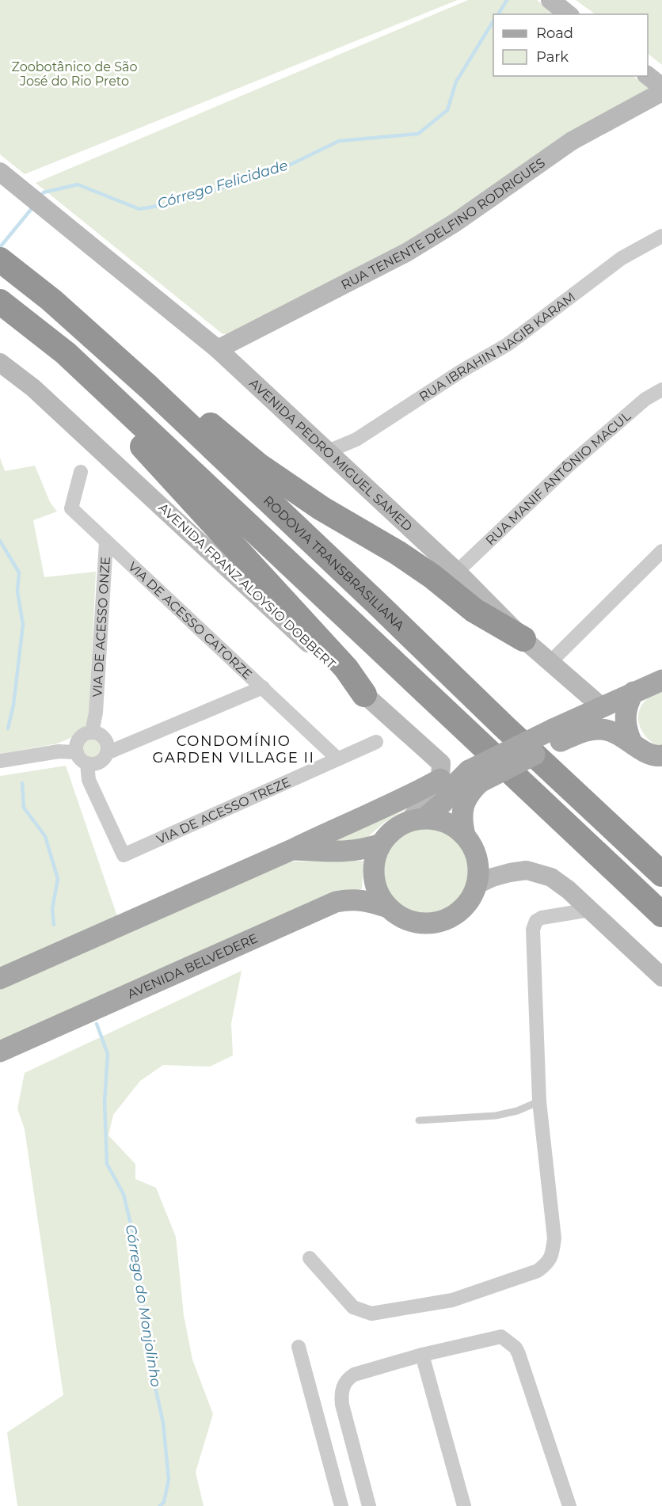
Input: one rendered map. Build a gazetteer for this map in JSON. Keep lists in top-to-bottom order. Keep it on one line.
{"streets":{"highway":["RODOVIA TRANSBRASILIANA"],"main road":["RUA TENENTE DELFINO RODRIGUES","AVENIDA PEDRO MIGUEL SAMED","AVENIDA FRANZ ALOYSIO DOBBERT","AVENIDA BELVEDERE"],"street":["RUA IBRAHIN NAGIB KARAM","RUA MANIF ANTÔNIO MACUL","VIA DE ACESSO CATORZE","VIA DE ACESSO ONZE","VIA DE ACESSO TREZE"]},"crossings":[["RUA TENENTE DELFINO RODRIGUES","AVENIDA PEDRO MIGUEL SAMED"],["RUA IBRAHIN NAGIB KARAM","AVENIDA PEDRO MIGUEL SAMED"],["AVENIDA PEDRO MIGUEL SAMED","RUA MANIF ANTÔNIO MACUL"],["VIA DE ACESSO CATORZE","VIA DE ACESSO ONZE"],["VIA DE ACESSO CATORZE","VIA DE ACESSO TREZE"]],"districts":["CONDOMÍNIO GARDEN VILLAGE II"],"water":["Córrego Felicidade","Córrego do Monjolinho"],"parks":["Zoobotânico de São José do Rio Preto"],"legend":["Road","Park"]}
